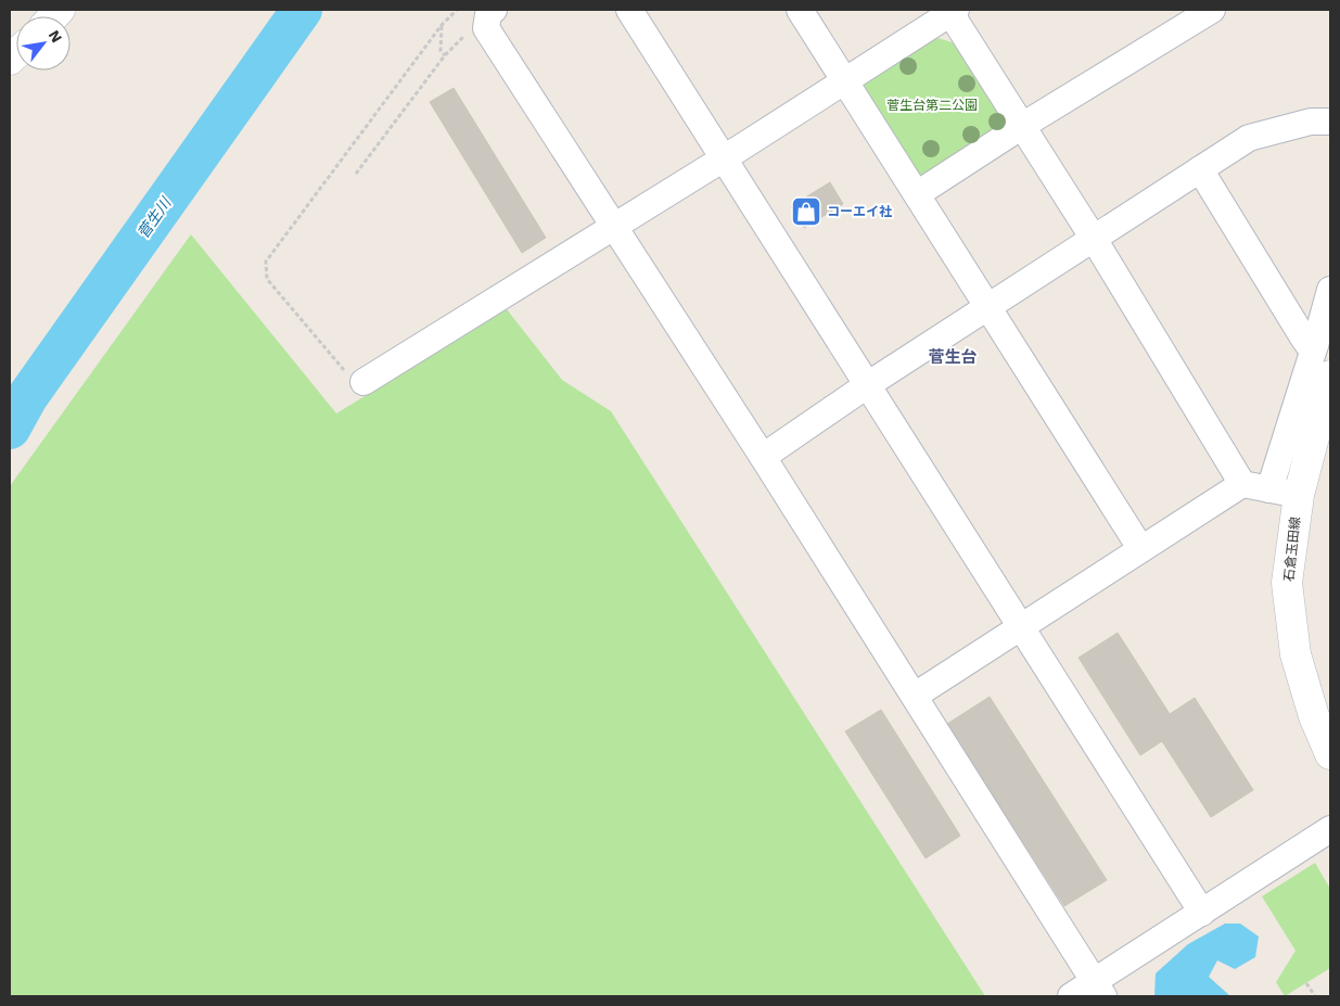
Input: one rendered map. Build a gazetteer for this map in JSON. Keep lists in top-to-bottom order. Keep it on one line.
{"streets":{"main road":["石倉玉田線"]},"districts":["菅生台"],"water":["菅生川"],"parks":["菅生台第二公園"],"places":{"shop":["コーエイ社"]},"north":"top right"}
